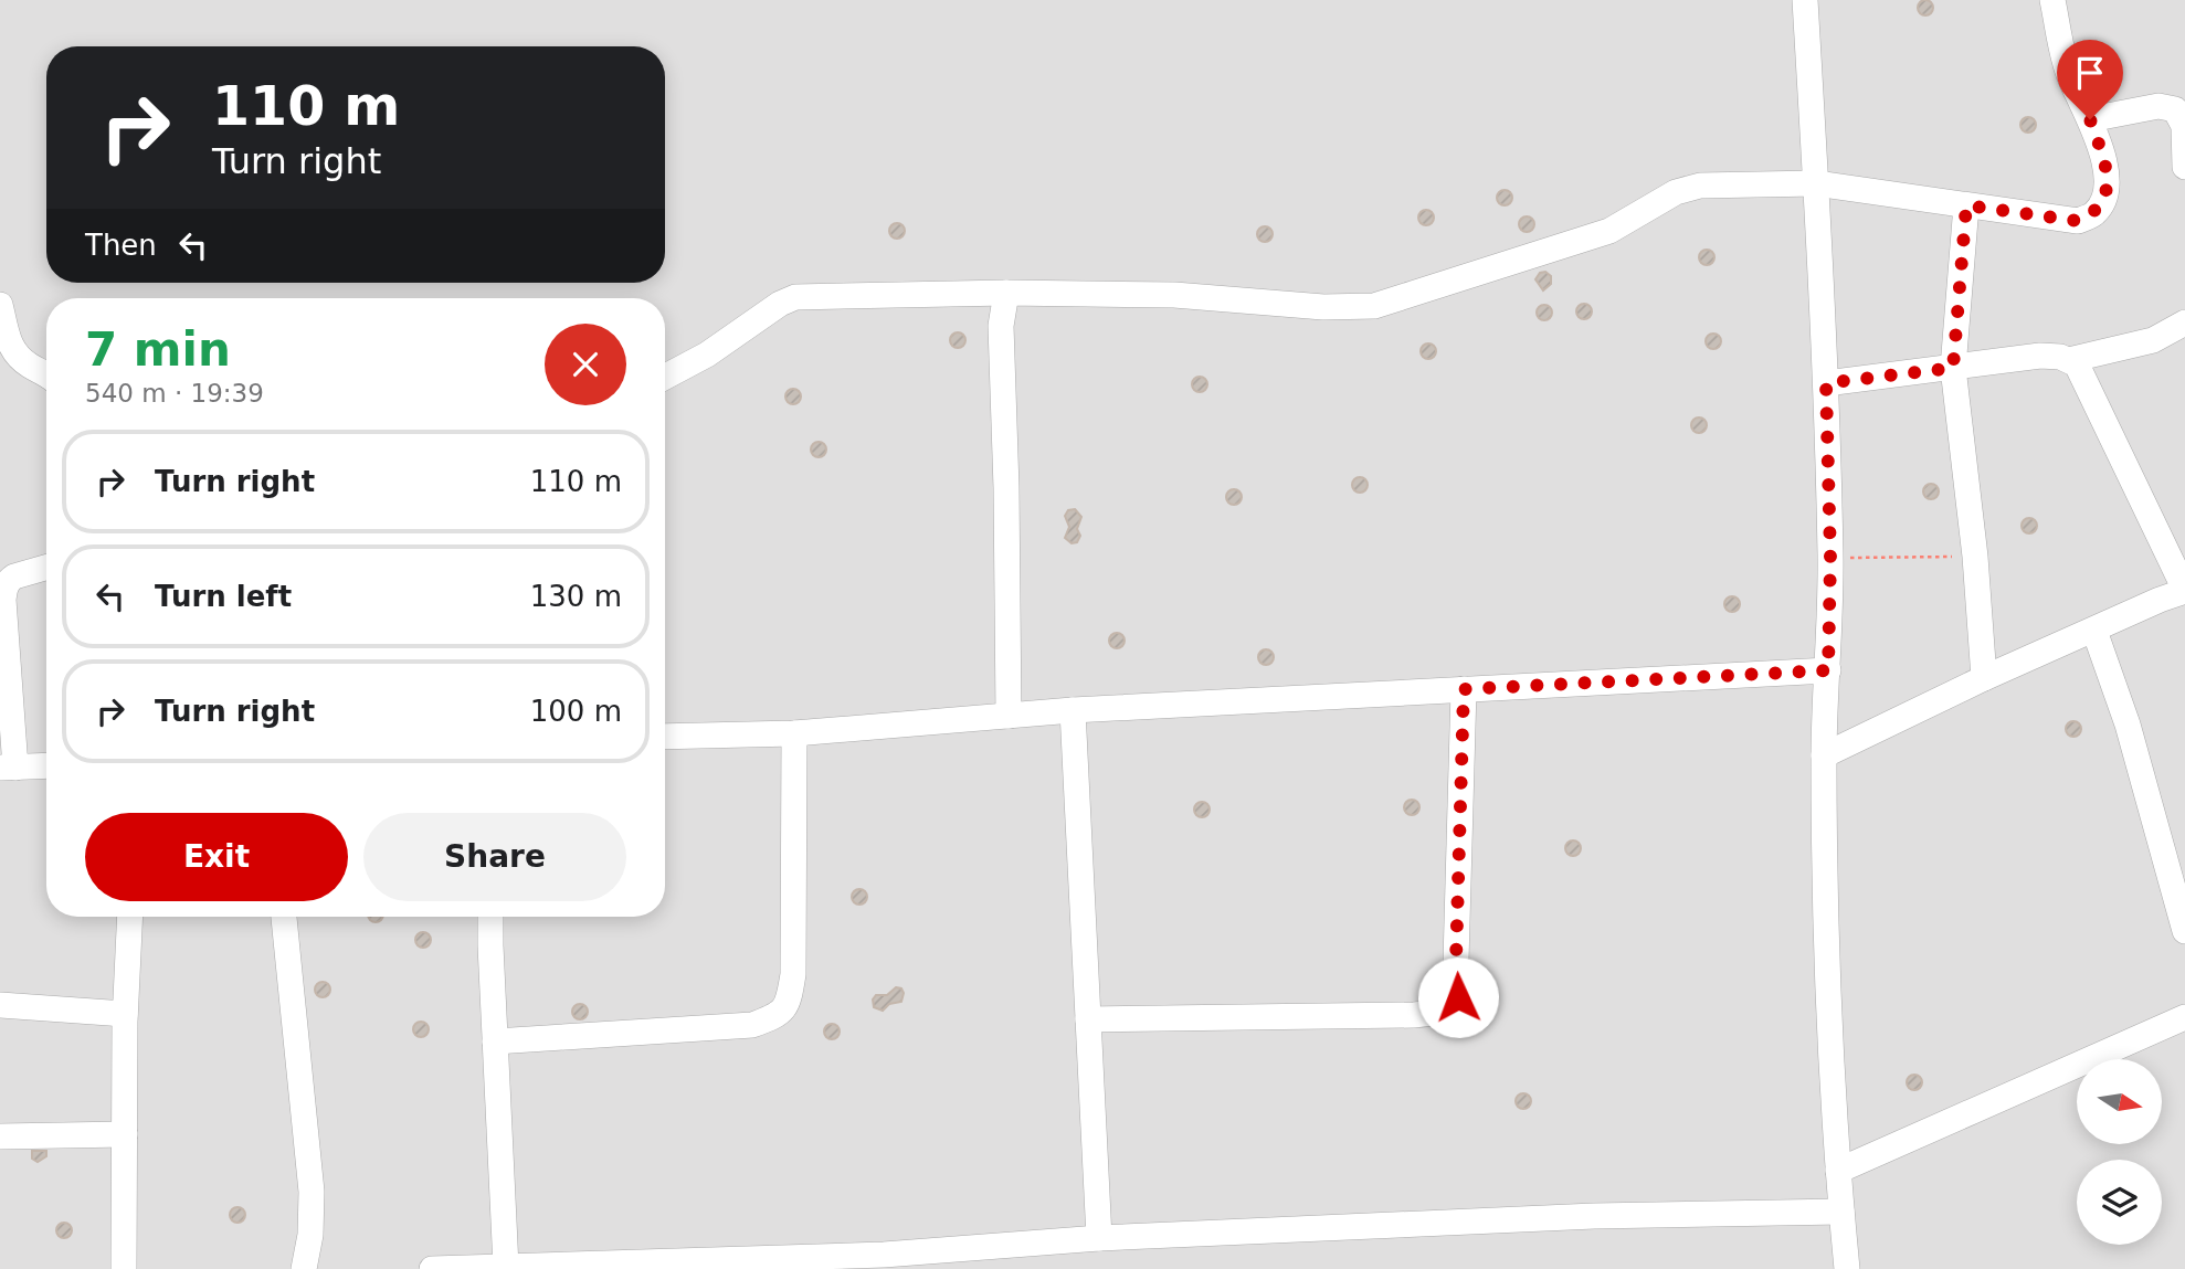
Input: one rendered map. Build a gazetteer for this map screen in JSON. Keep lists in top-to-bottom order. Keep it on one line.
{"north":"right","page":{"turn":["110 m","Turn right"],"then":"Then","heading":["7 min","540 m · 19:39"],"list":[{"name":"Turn right","value":"110 m"},{"name":"Turn left","value":"130 m"},{"name":"Turn right","value":"100 m"}],"buttons":["Exit","Share"]}}
